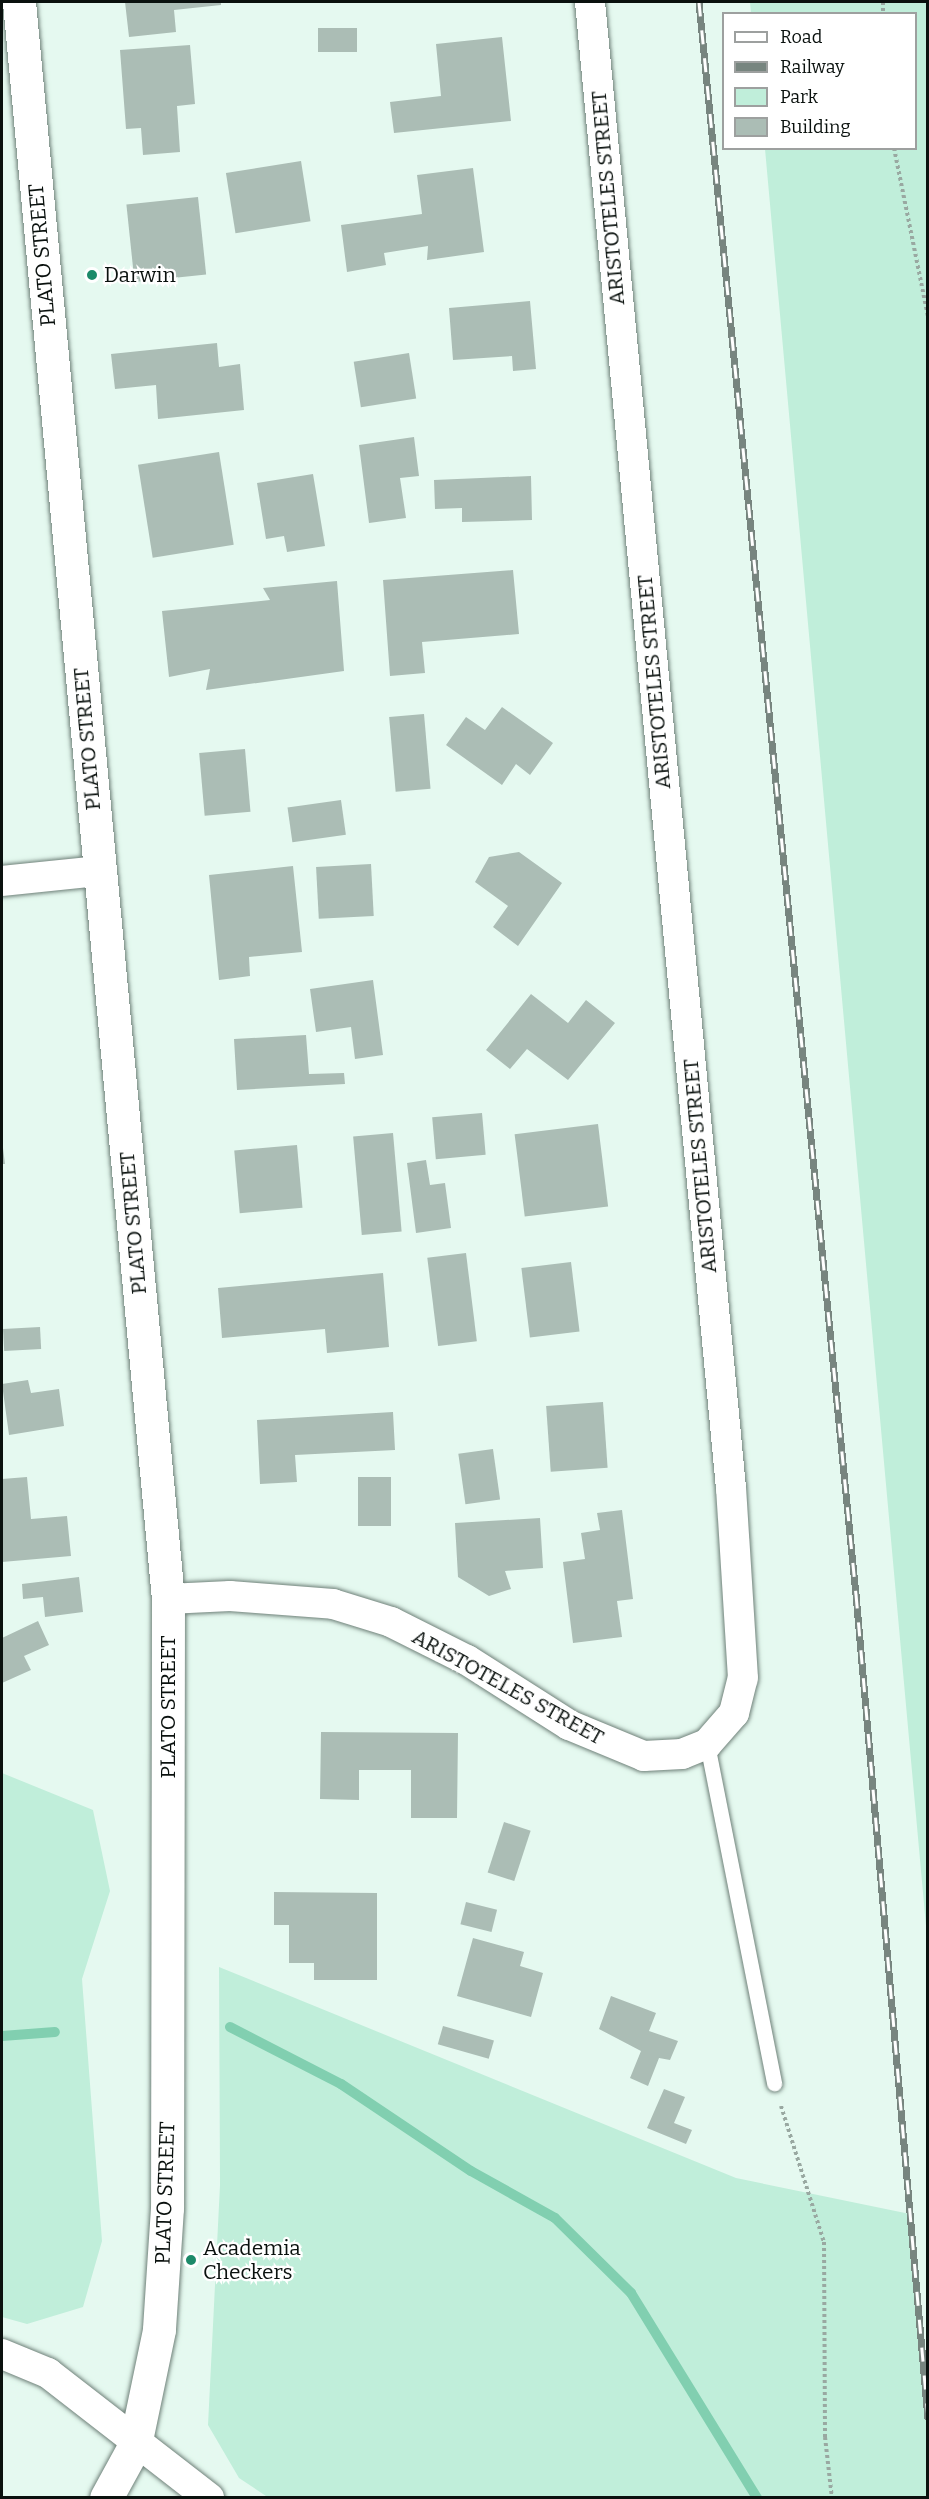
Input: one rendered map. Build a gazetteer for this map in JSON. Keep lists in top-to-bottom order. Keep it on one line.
{"streets":{"street":["ARISTOTELES STREET","PLATO STREET"]},"crossings":[["ARISTOTELES STREET","PLATO STREET"]],"places":["Darwin","Academia Checkers"],"legend":["Road","Railway","Park","Building"]}
